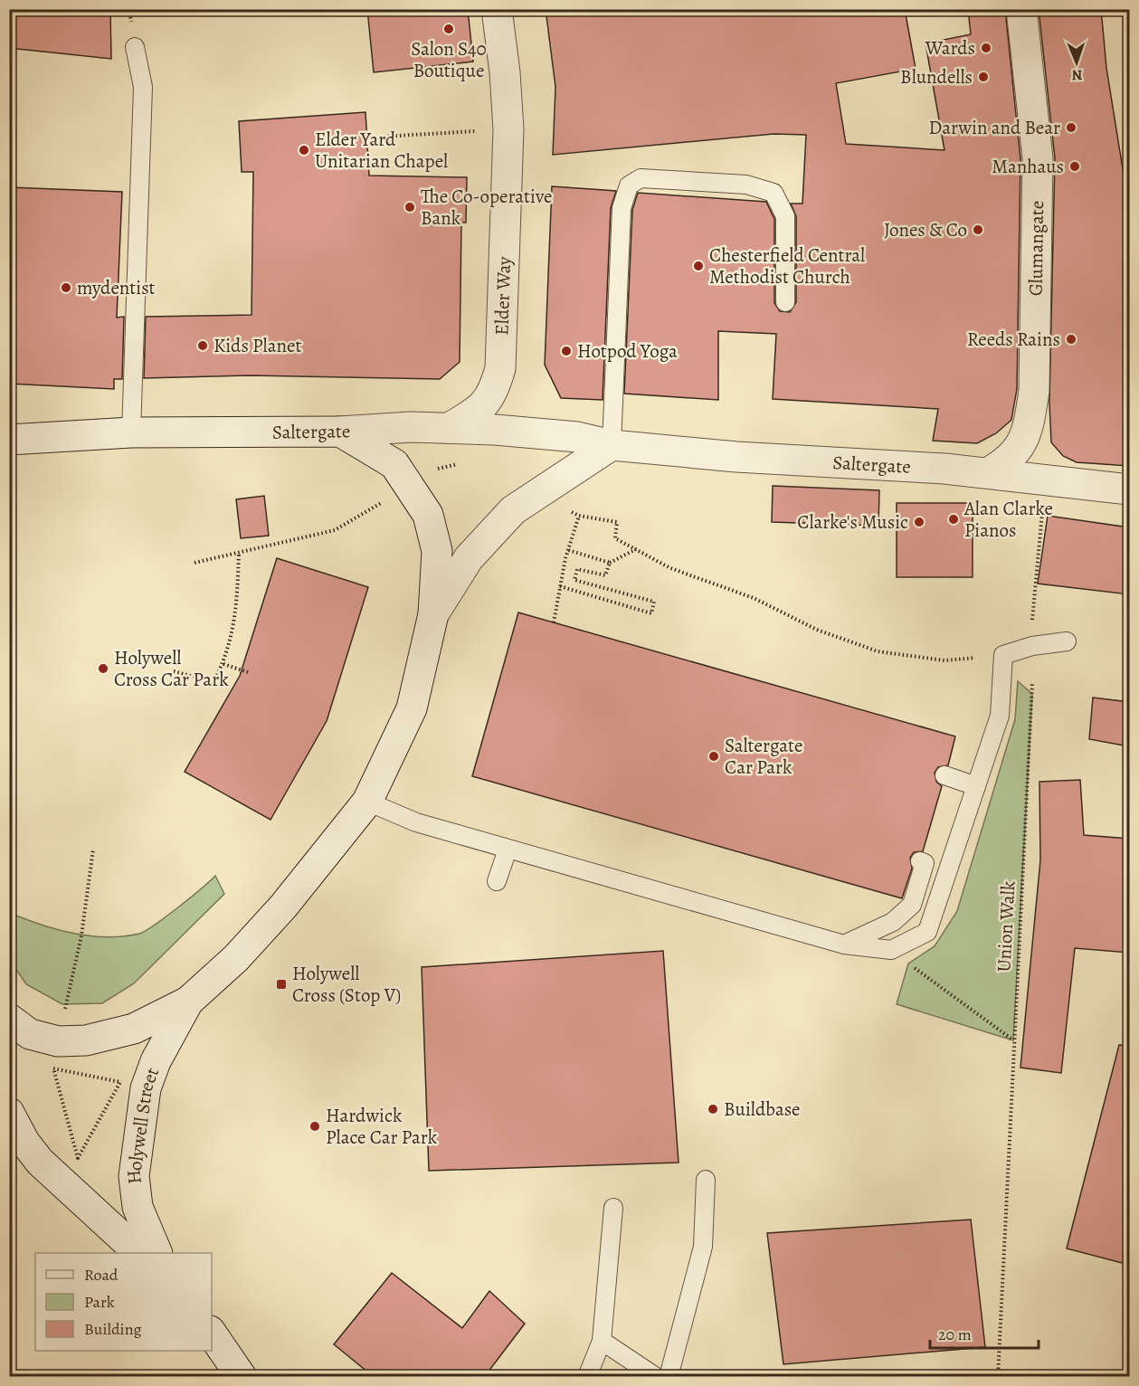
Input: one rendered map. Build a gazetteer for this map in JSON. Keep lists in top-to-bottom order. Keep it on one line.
{"streets":{"street":["Glumangate","Elder Way","Saltergate","Holywell Street"],"path":["Union Walk"]},"crossings":[["Glumangate","Saltergate"],["Elder Way","Saltergate"],["Saltergate","Union Walk"]],"places":{"other":["Salon S40 Boutique","Wards","Blundells","Darwin and Bear","Elder Yard Unitarian Chapel","Manhaus","The Co-operative Bank","Jones & Co","Chesterfield Central Methodist Church","mydentist","Reeds Rains","Kids Planet","Hotpod Yoga","Alan Clarke Pianos","Clarke's Music","Holywell Cross Car Park","Saltergate Car Park","Buildbase","Hardwick Place Car Park"],"transit":["Holywell Cross (Stop V)"]},"legend":["Road","Park","Building"],"scale_bar":"20 m","north":"bottom"}
